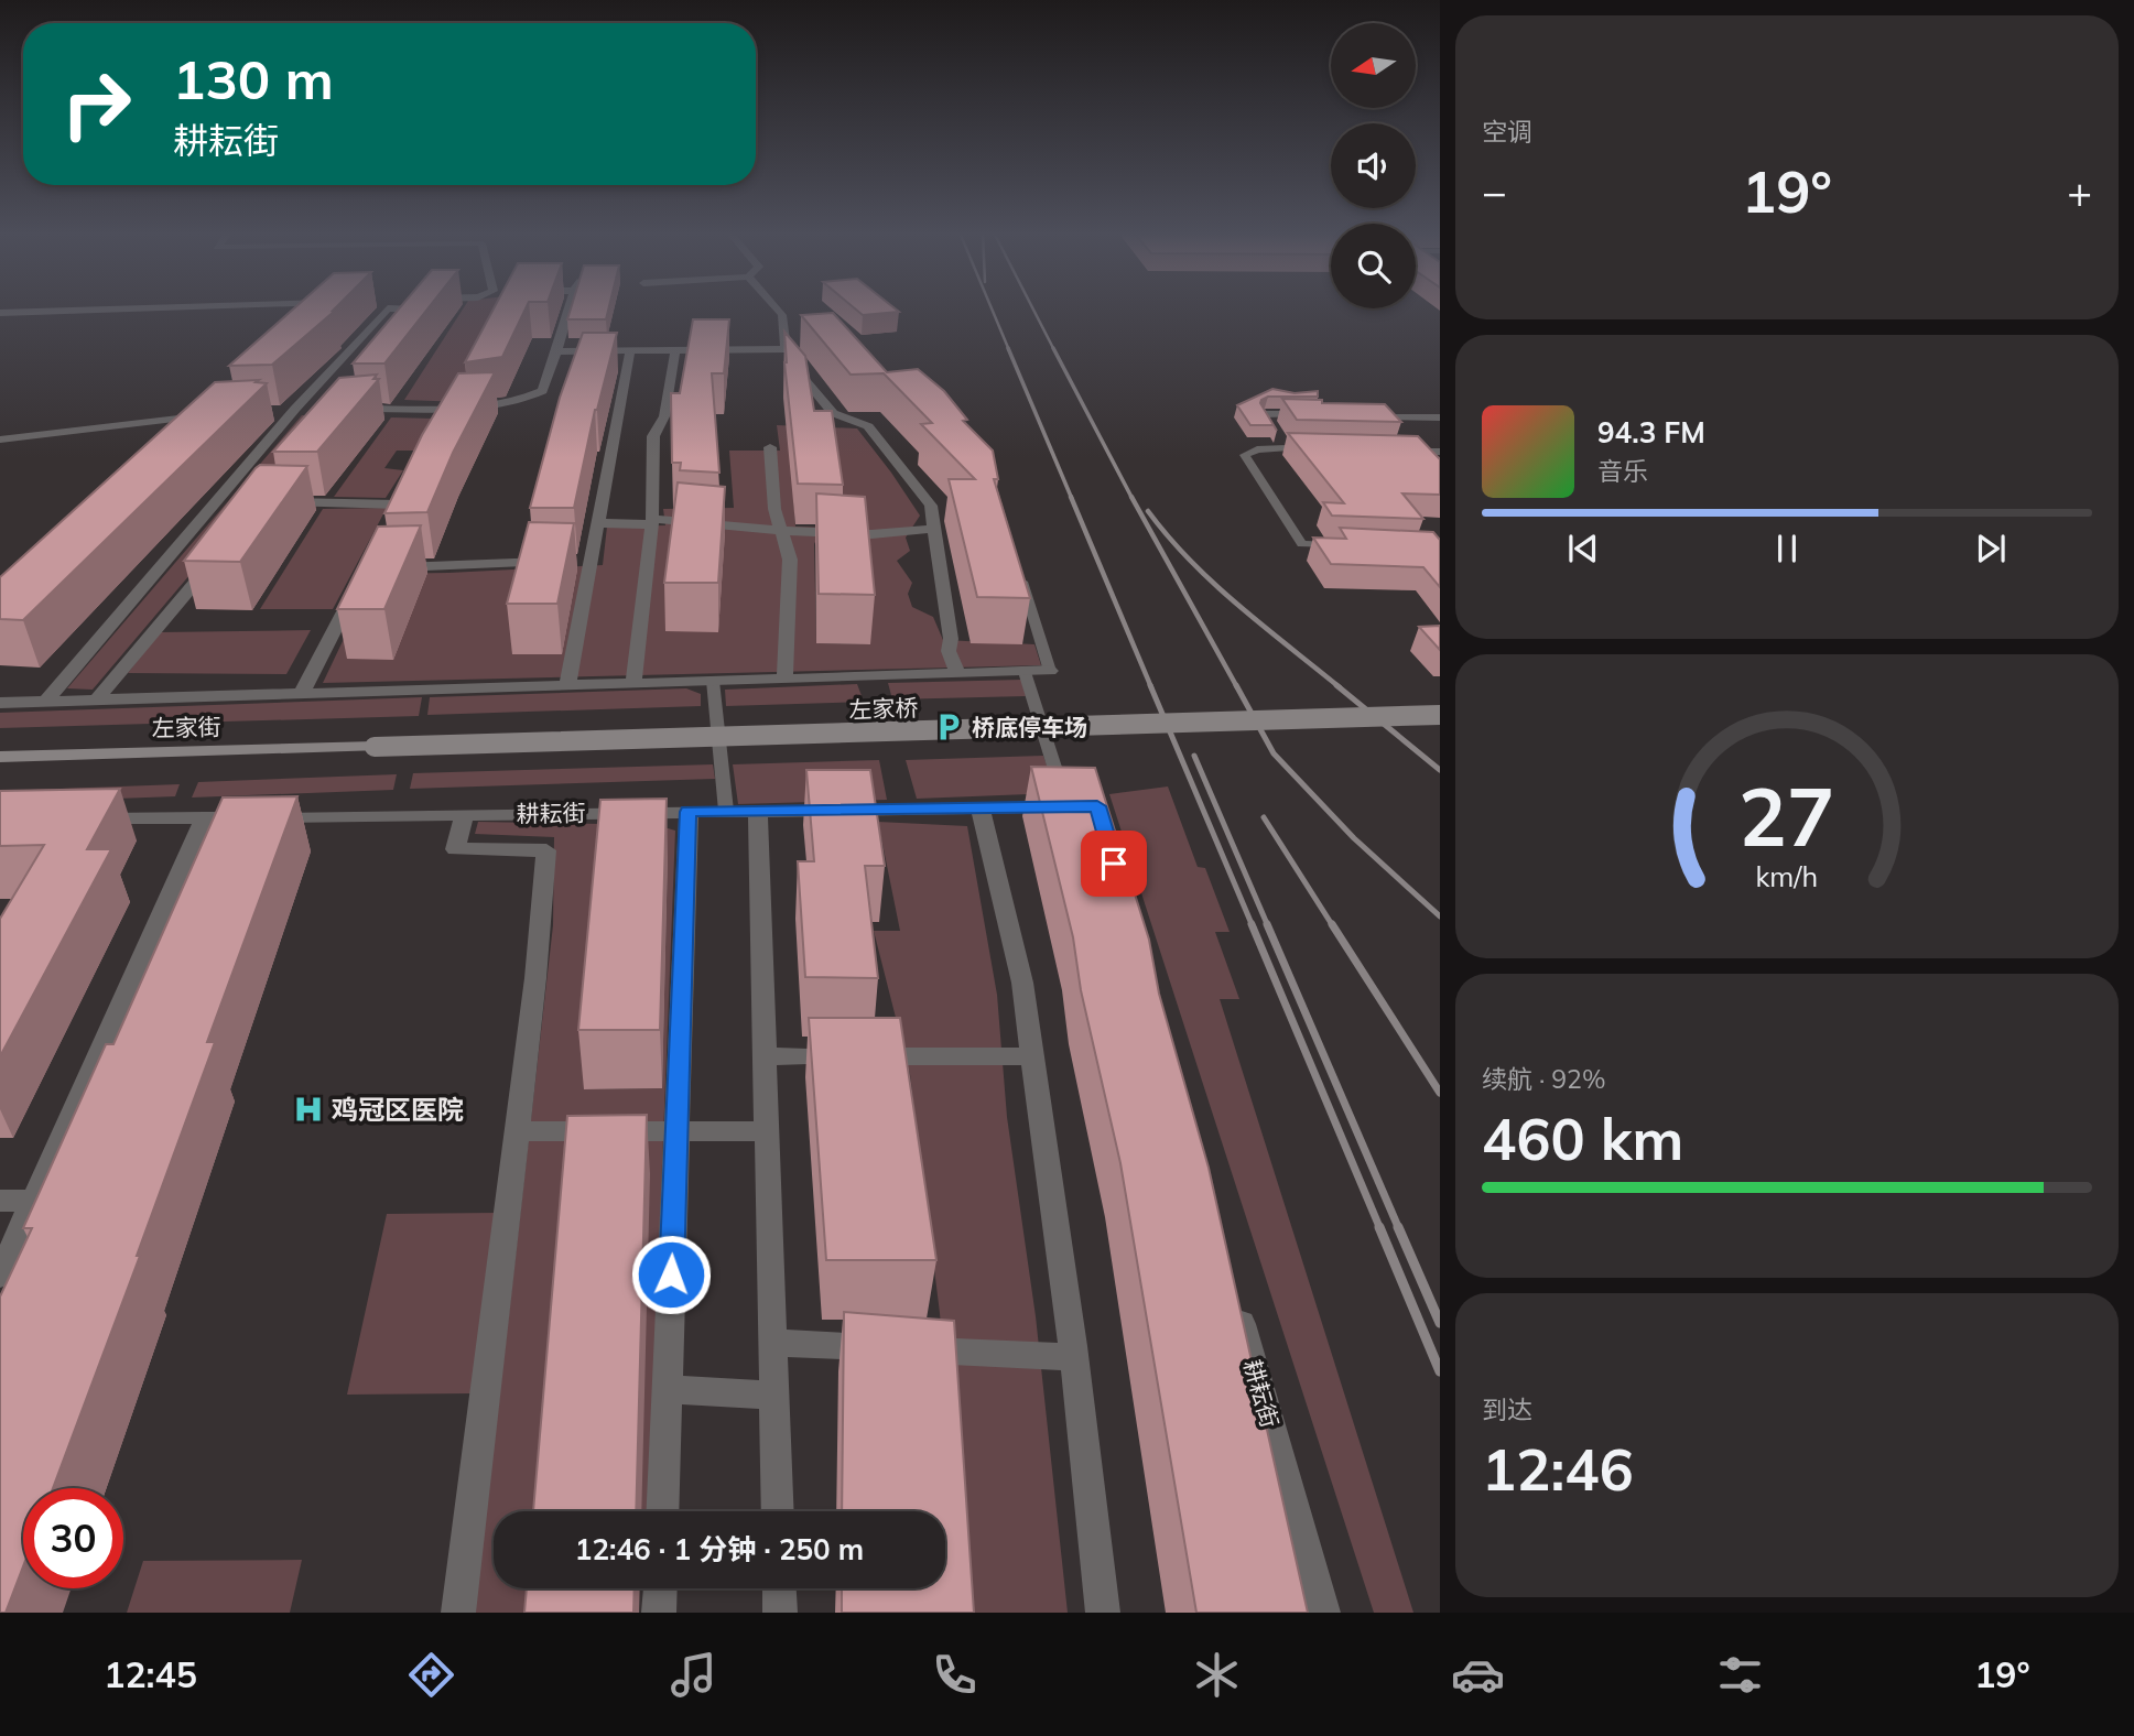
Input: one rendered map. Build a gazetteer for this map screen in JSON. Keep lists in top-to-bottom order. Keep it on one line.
{"streets":{"main road":["左家桥","左家街"],"street":["耕耘街"]},"crossings":[["左家桥","左家街"]],"places":{"parking":["桥底停车场"],"hospital":["鸡冠区医院"]},"north":"left","page":{"tile":["空调",["续航 · 92%","460 km"],["到达","12:46"]],"turn":["130 m","耕耘街"],"heat":["−","19°","+"],"song":["94.3 FM","音乐"],"limit":"30","trip":"12:46 · 1 分钟 · 250 m","tabs":["12:45","19°"],"gauge":["27","km/h"]}}
